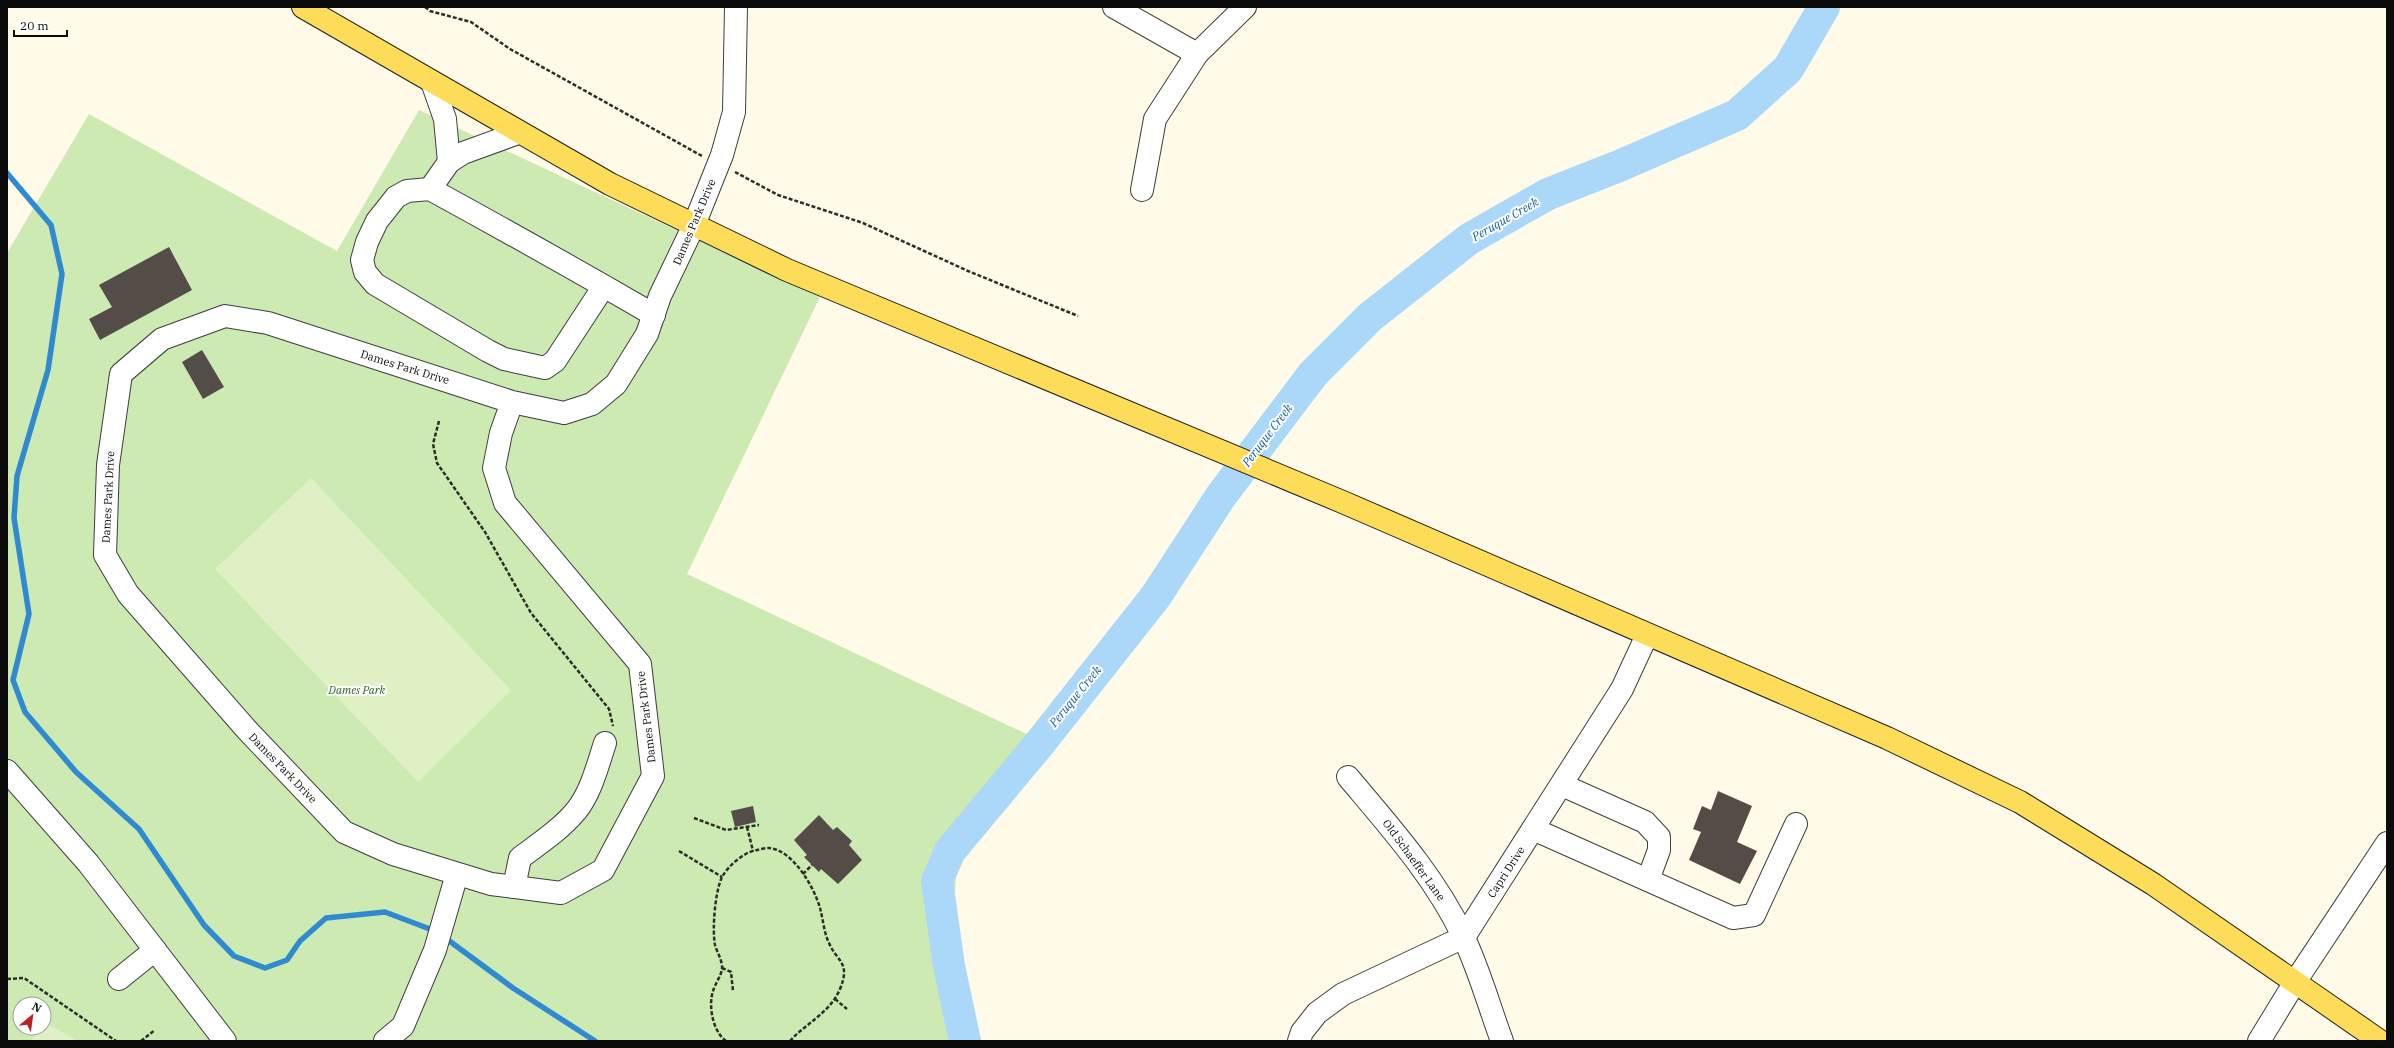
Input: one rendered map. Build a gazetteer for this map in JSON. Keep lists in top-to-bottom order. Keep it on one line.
{"streets":{"street":["Dames Park Drive","Old Schaeffer Lane","Capri Drive"]},"crossings":[["Old Schaeffer Lane","Capri Drive"]],"water":["Peruque Creek"],"parks":["Dames Park"],"scale_bar":"20 m","north":"top right"}
